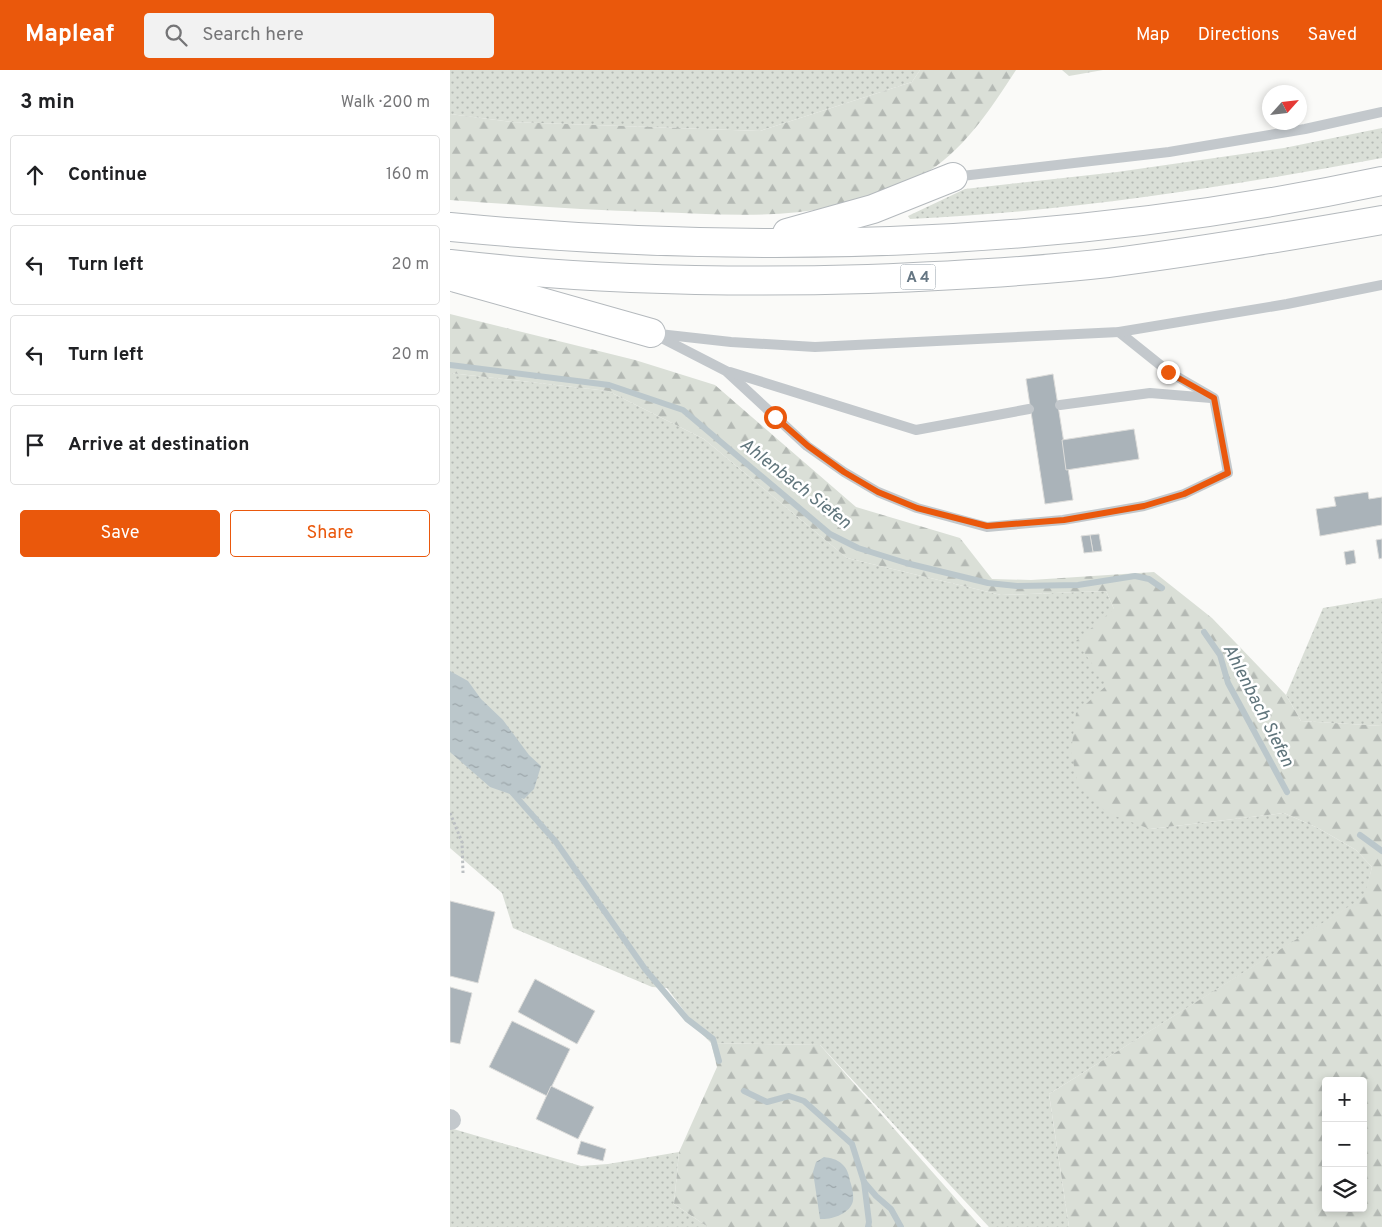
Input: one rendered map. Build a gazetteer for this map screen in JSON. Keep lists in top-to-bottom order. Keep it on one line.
{"streets":{"highway":["A 4"]},"water":["Ahlenbach Siefen"],"north":"top right","page":{"header":"Mapleaf","search":"Search here","nav":["Map","Directions","Saved"],"heading":["3 min","Walk · 200 m"],"list":[["Continue","160 m"],["Turn left","20 m"],["Turn left","20 m"],"Arrive at destination"],"buttons":["Save","Share"],"map_buttons":["+","−"]}}
